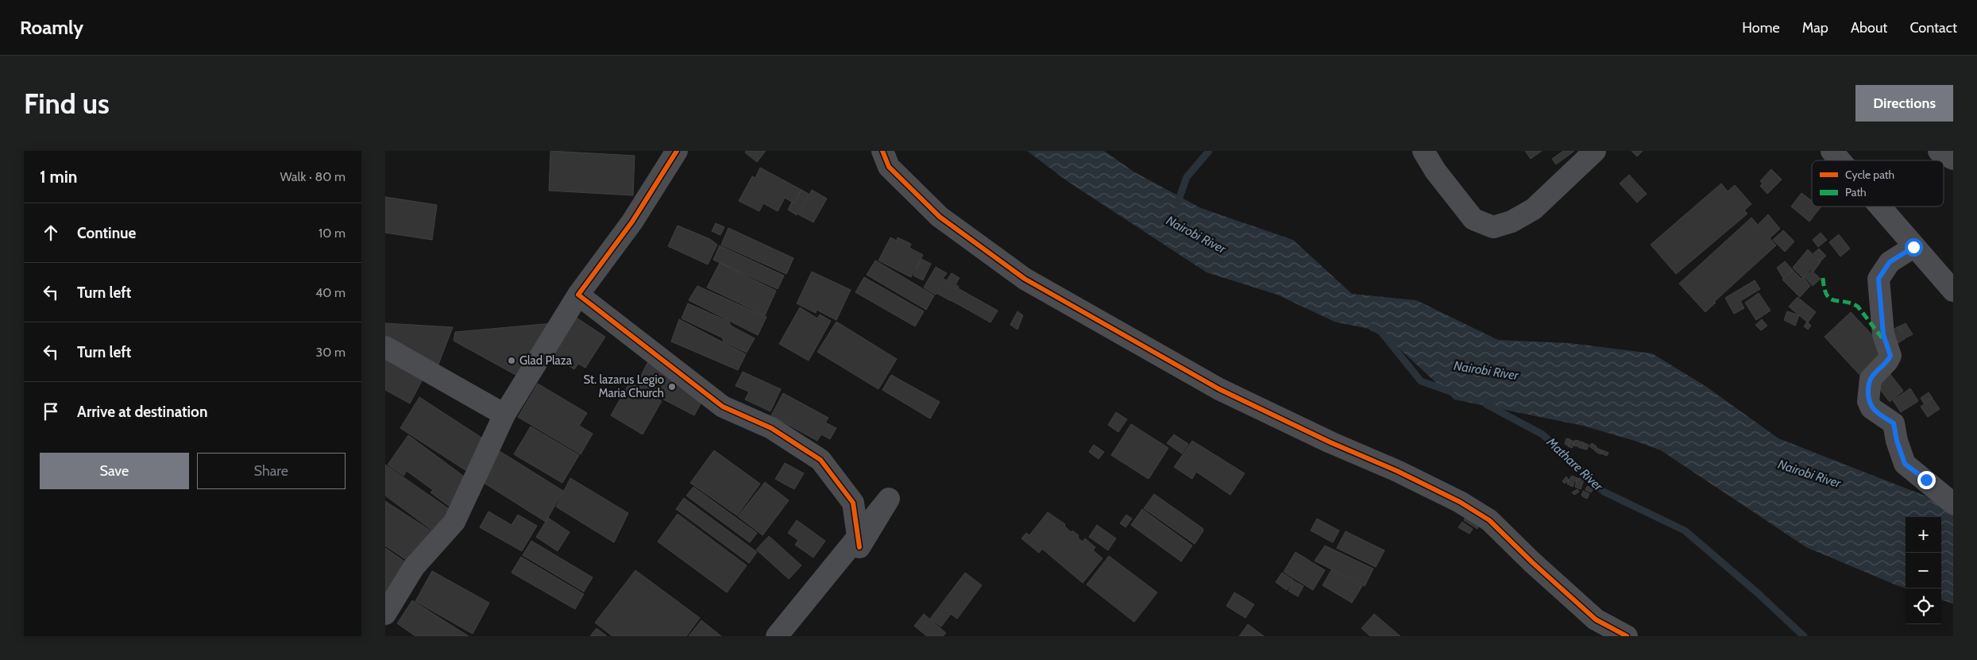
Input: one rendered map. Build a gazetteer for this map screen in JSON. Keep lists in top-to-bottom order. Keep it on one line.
{"water":["Nairobi River","Mathare River"],"places":["Glad Plaza","St. lazarus Legio Maria Church"],"legend":["Cycle path","Path"],"page":{"header":"Roamly","nav":["Home","Map","About","Contact"],"buttons":["Directions",["Save","Share"]],"title":"Find us","heading":["1 min","Walk · 80 m"],"list":[["Continue","10 m"],["Turn left","40 m"],["Turn left","30 m"],"Arrive at destination"],"map_buttons":["+","−"]}}
